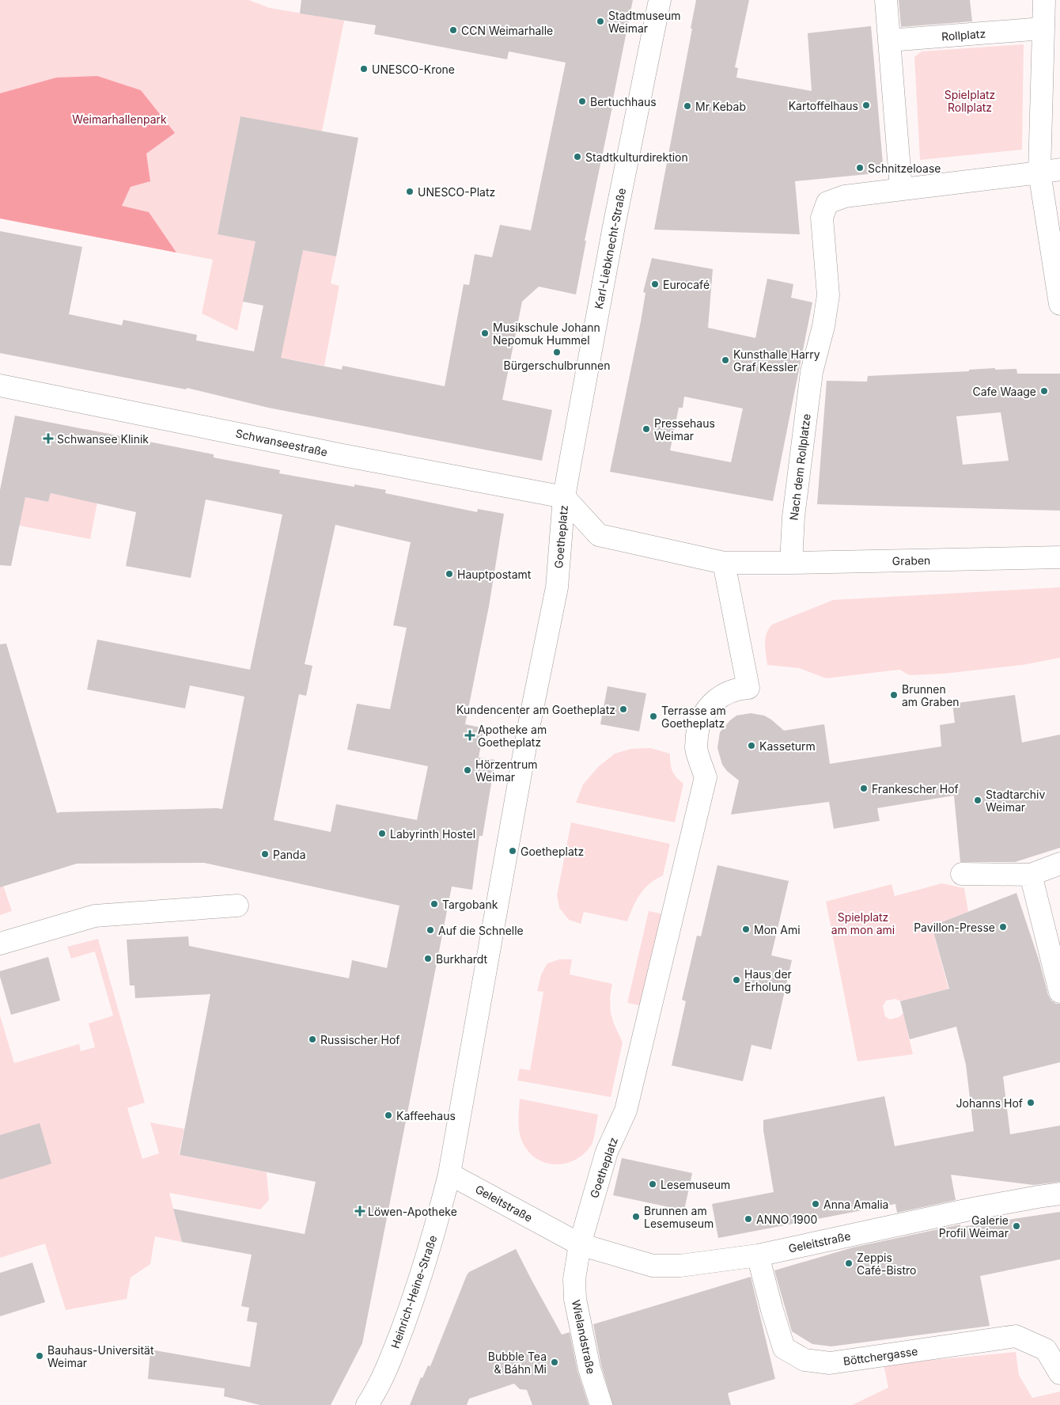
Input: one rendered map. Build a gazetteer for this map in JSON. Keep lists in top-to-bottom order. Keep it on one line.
{"streets":{"street":["Rollplatz","Karl-Liebknecht-Straße","Schwanseestraße","Nach dem Rollplatze","Goetheplatz","Graben","Geleitstraße","Heinrich-Heine-Straße","Wielandstraße","Böttchergasse"]},"crossings":[["Karl-Liebknecht-Straße","Schwanseestraße"],["Karl-Liebknecht-Straße","Goetheplatz"],["Schwanseestraße","Goetheplatz"],["Nach dem Rollplatze","Graben"],["Goetheplatz","Graben"],["Goetheplatz","Geleitstraße"],["Goetheplatz","Heinrich-Heine-Straße"],["Goetheplatz","Wielandstraße"],["Geleitstraße","Heinrich-Heine-Straße"],["Geleitstraße","Wielandstraße"],["Geleitstraße","Böttchergasse"]],"parks":["Spielplatz Rollplatz","Weimarhallenpark","Spielplatz am mon ami"],"places":{"other":["Stadtmuseum Weimar","CCN Weimarhalle","UNESCO-Krone","Bertuchhaus","Kartoffelhaus","Mr Kebab","Stadtkulturdirektion","Schnitzeloase","UNESCO-Platz","Eurocafé","Musikschule Johann Nepomuk Hummel","Bürgerschulbrunnen","Kunsthalle Harry Graf Kessler","Cafe Waage","Pressehaus Weimar","Hauptpostamt","Brunnen am Graben","Kundencenter am Goetheplatz","Terrasse am Goetheplatz","Kasseturm","Hörzentrum Weimar","Frankescher Hof","Stadtarchiv Weimar","Labyrinth Hostel","Goetheplatz","Panda","Targobank","Pavillon-Presse","Mon Ami","Auf die Schnelle","Burkhardt","Haus der Erholung","Russischer Hof","Johanns Hof","Kaffeehaus","Lesemuseum","Anna Amalia","Brunnen am Lesemuseum","ANNO 1900","Galerie Profil Weimar","Zeppis Café-Bistro","Bauhaus-Universität Weimar","Bubble Tea & Báhn Mi"],"health":["Schwansee Klinik","Apotheke am Goetheplatz","Löwen-Apotheke"]}}
